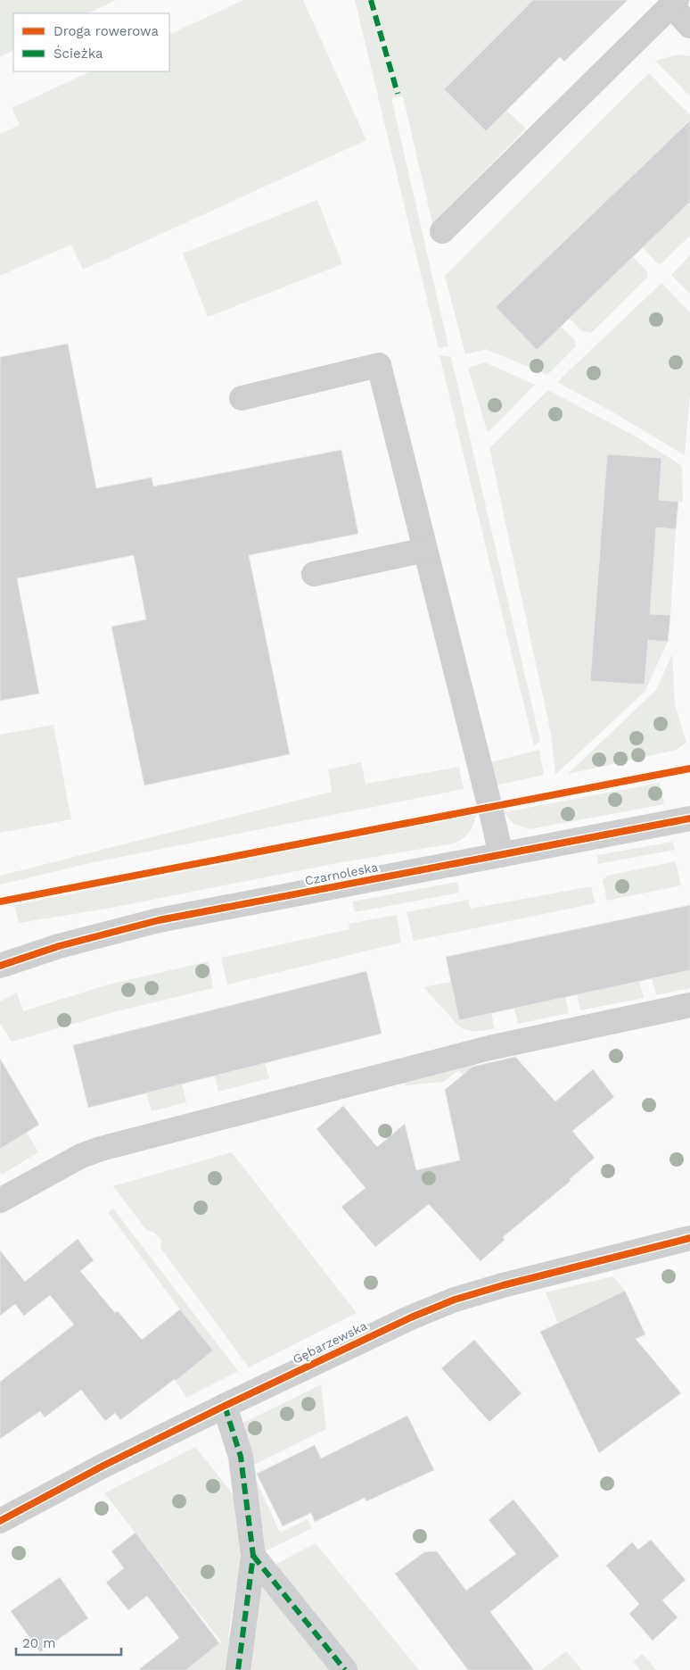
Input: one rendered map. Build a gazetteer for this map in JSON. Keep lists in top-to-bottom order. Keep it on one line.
{"streets":{"street":["Czarnoleska","Gębarzewska"]},"legend":["Droga rowerowa","Ścieżka"],"scale_bar":"20 m"}
